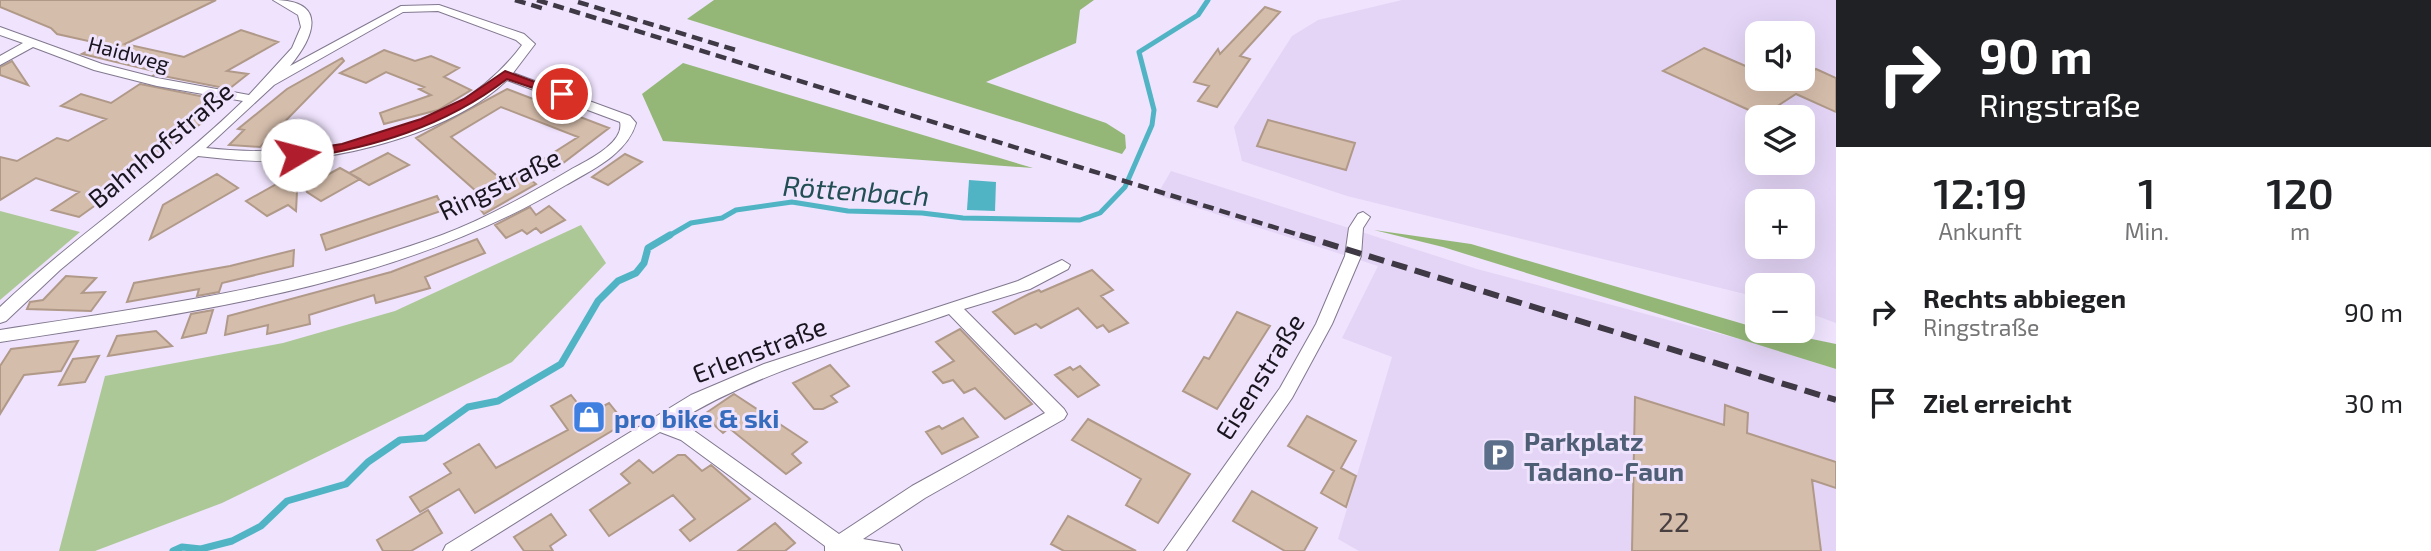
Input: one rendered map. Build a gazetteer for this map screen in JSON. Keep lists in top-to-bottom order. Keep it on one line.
{"streets":{"street":["Haidweg","Bahnhofstraße","Ringstraße","Erlenstraße","Eisenstraße"]},"crossings":[["Haidweg","Bahnhofstraße"]],"water":["Röttenbach"],"places":{"shop":["pro bike & ski"],"parking":["Parkplatz Tadano-Faun"]},"house_numbers":["22"],"page":{"turn":["90 m","Ringstraße"],"map_buttons":["+","−"],"eta":["12:19","Ankunft","1","Min.","120","m"],"list":[{"name":"Rechts abbiegen","note":"Ringstraße","value":"90 m"},{"name":"Ziel erreicht","value":"30 m"}]}}
